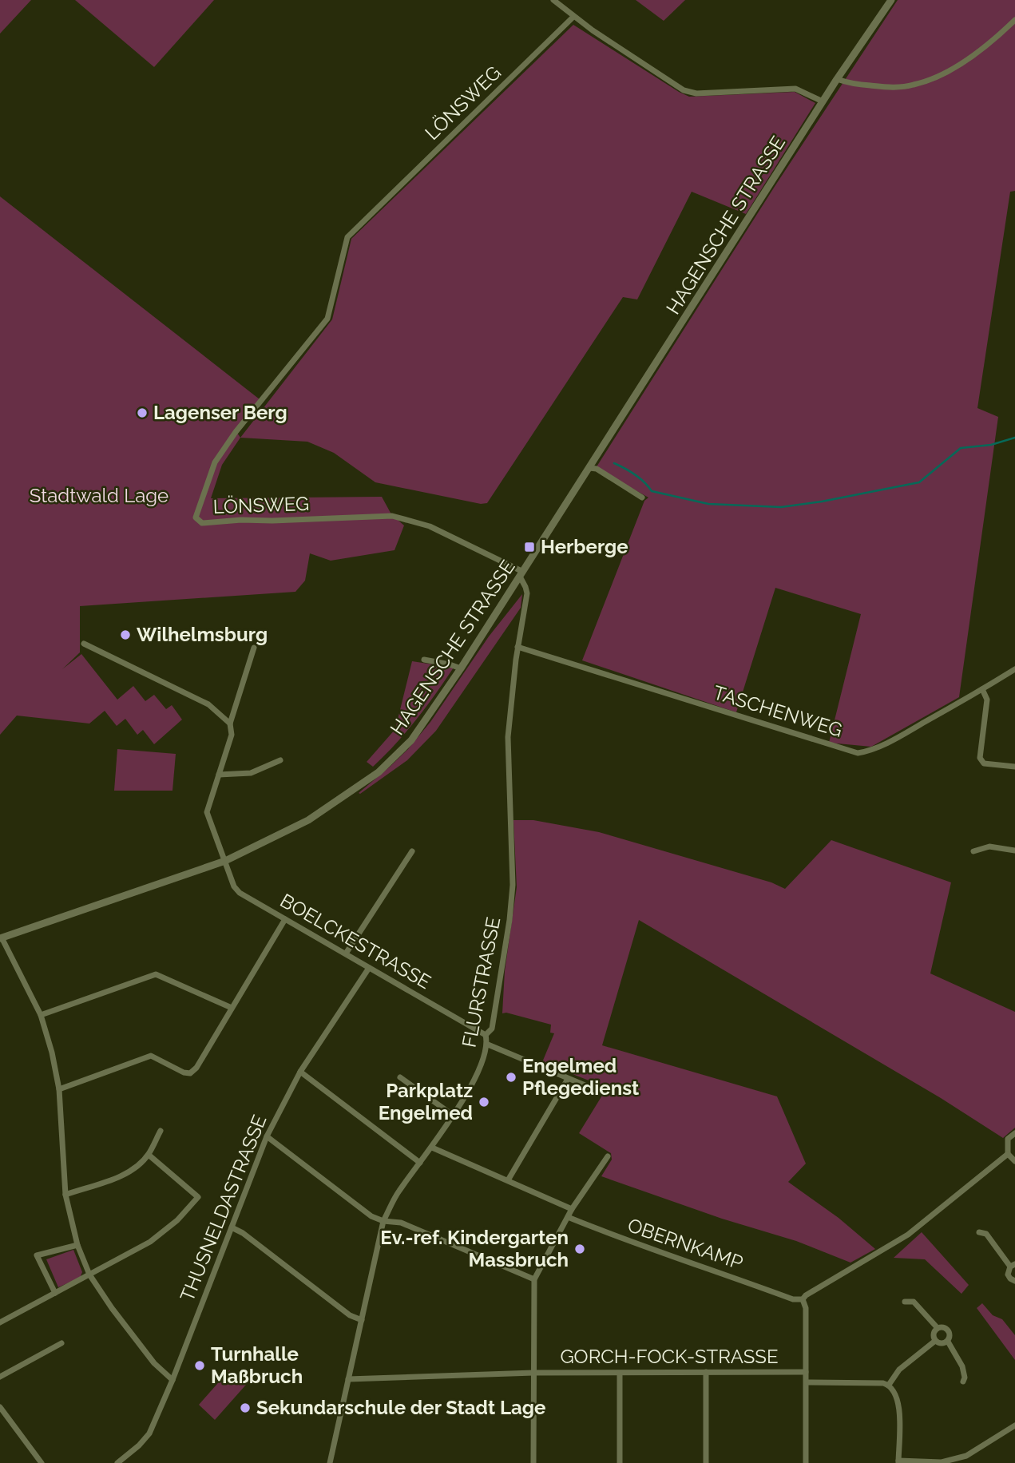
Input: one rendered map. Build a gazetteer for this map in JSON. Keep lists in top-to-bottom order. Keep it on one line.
{"streets":{"street":["LÖNSWEG","HAGENSCHE STRASSE","TASCHENWEG","BOELCKESTRASSE","FLURSTRASSE","THUSNELDASTRASSE","OBERNKAMP","GORCH-FOCK-STRASSE"]},"crossings":[["LÖNSWEG","HAGENSCHE STRASSE"],["LÖNSWEG","FLURSTRASSE"],["HAGENSCHE STRASSE","BOELCKESTRASSE"],["HAGENSCHE STRASSE","FLURSTRASSE"],["TASCHENWEG","FLURSTRASSE"],["BOELCKESTRASSE","FLURSTRASSE"],["BOELCKESTRASSE","THUSNELDASTRASSE"],["FLURSTRASSE","GORCH-FOCK-STRASSE"]],"parks":["Stadtwald Lage"],"places":{"other":["Lagenser Berg","Wilhelmsburg","Engelmed Pflegedienst","Parkplatz Engelmed","Ev.-ref. Kindergarten Massbruch","Turnhalle Maßbruch","Sekundarschule der Stadt Lage"],"transit":["Herberge"]}}
